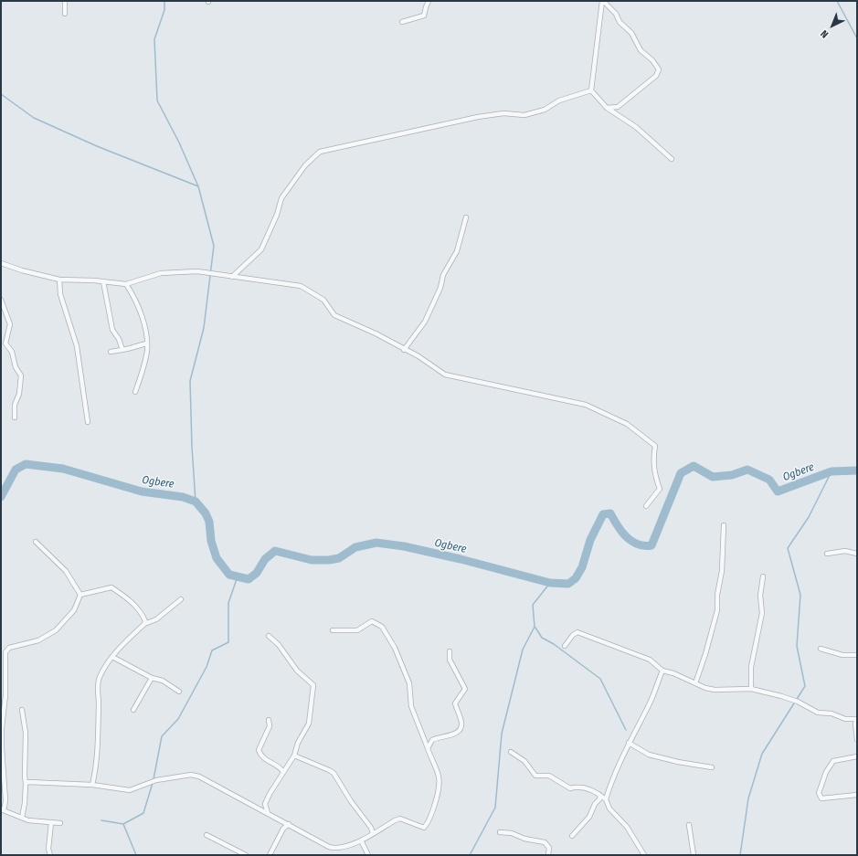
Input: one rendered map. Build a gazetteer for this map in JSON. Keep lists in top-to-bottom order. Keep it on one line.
{"water":["Ogbere"],"north":"bottom left"}
